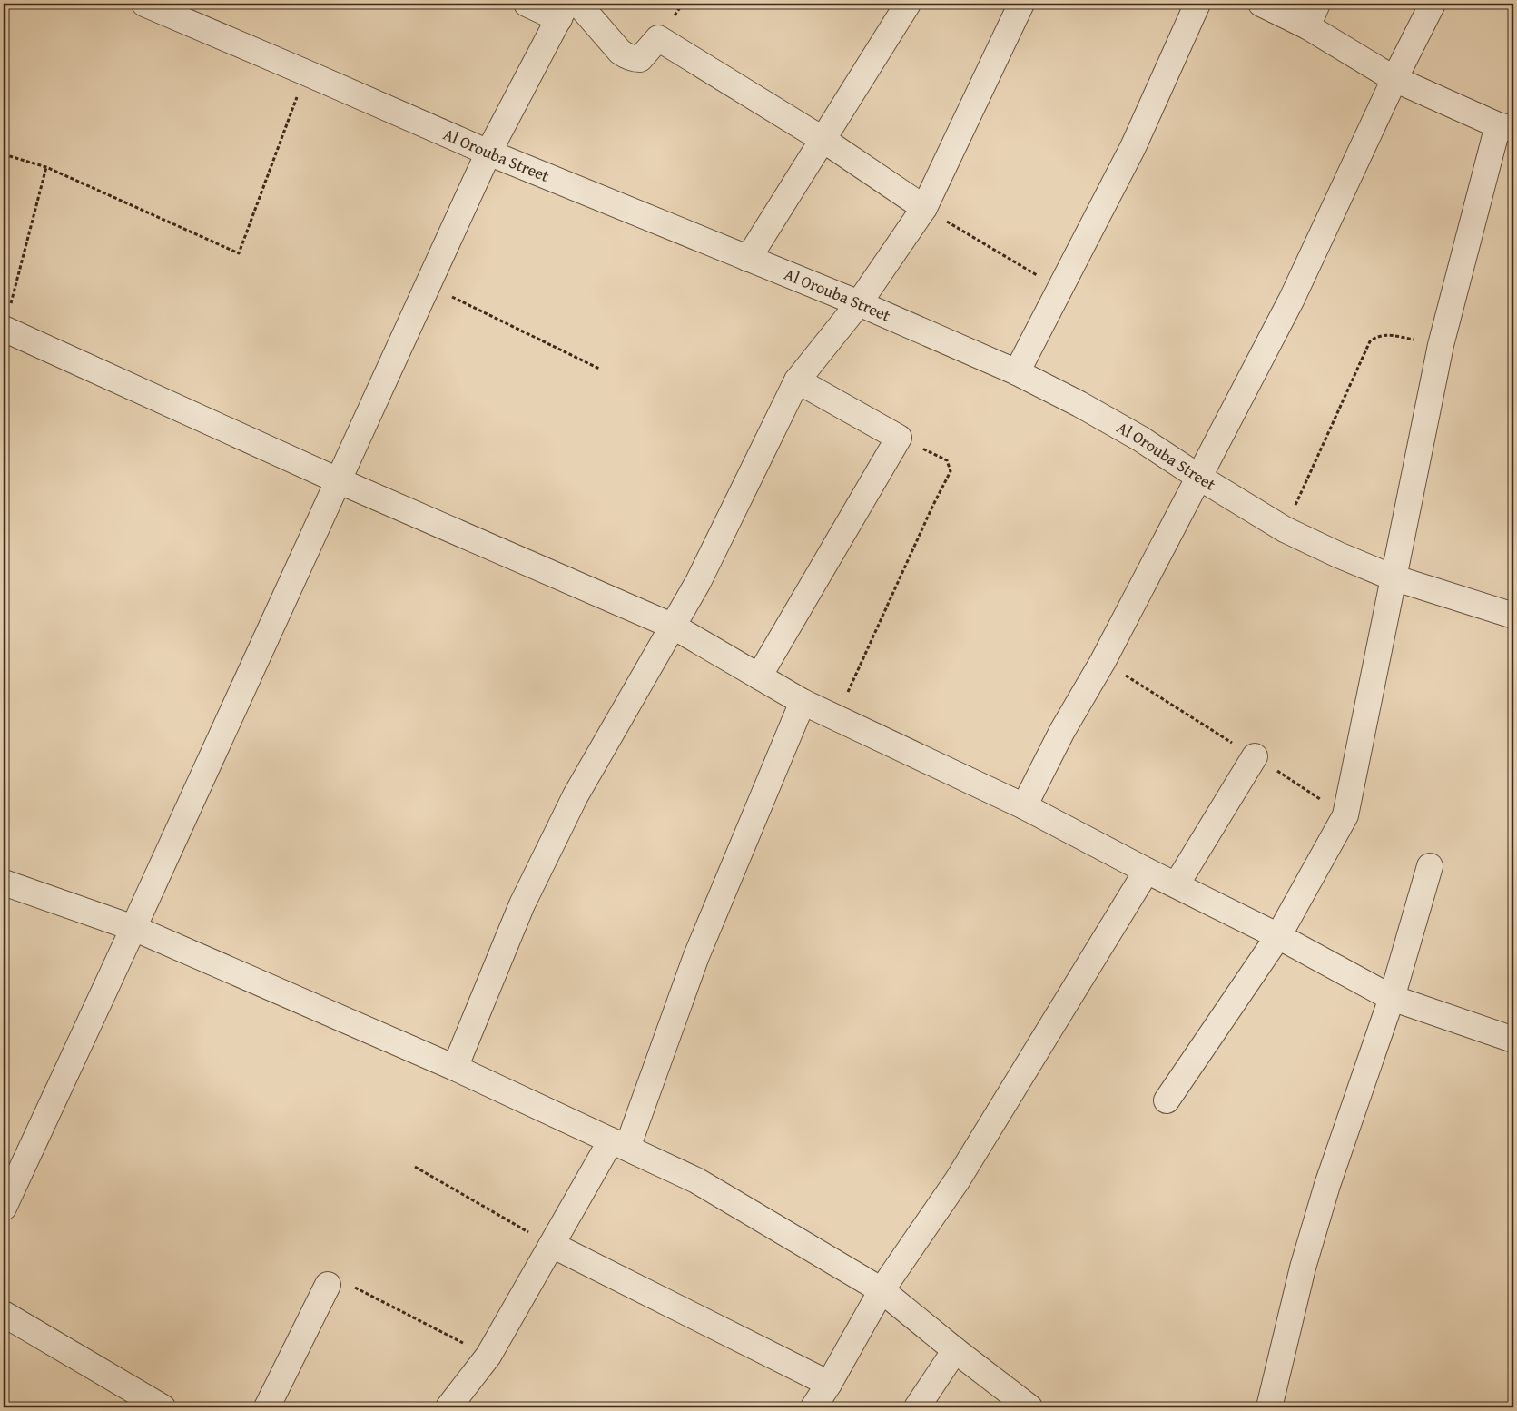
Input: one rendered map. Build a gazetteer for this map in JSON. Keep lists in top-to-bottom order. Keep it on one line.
{"streets":{"street":["Al Orouba Street"]}}
